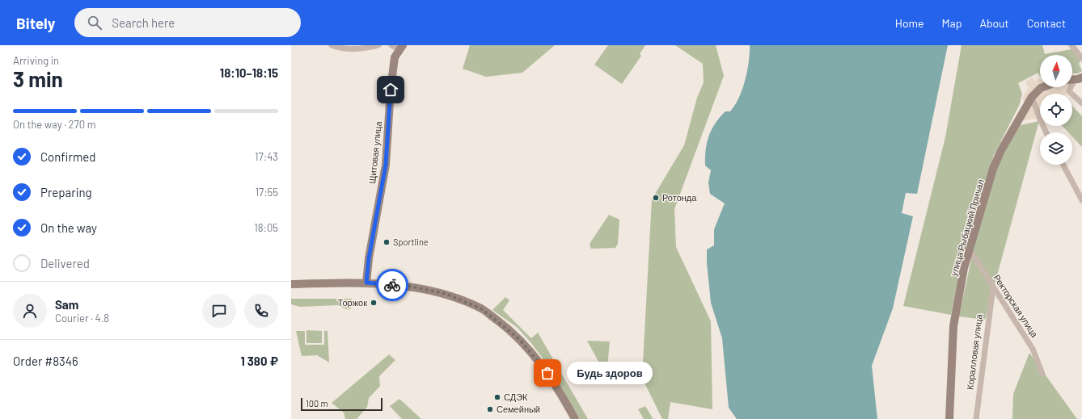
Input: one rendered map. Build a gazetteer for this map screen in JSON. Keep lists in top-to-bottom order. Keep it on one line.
{"streets":{"main road":["Щитовая улица","улица Рыбацкий Причал"],"street":["Ректорская улица","Коралловая улица"]},"crossings":[["улица Рыбацкий Причал","Ректорская улица"],["Ректорская улица","Коралловая улица"]],"places":["Ротонда","Sportline","Торжок","Будь здоров","СДЭК","Семейный"],"scale_bar":"100 m","north":"top","page":{"header":"Bitely","search":"Search here","nav":["Home","Map","About","Contact"],"heading":["3 min","Arriving in","18:10–18:15"],"panel":["Sam","Courier · 4.8","Order #8346","1 380 ₽"],"bar":"On the way · 270 m","list":[["Confirmed","17:43"],["Preparing","17:55"],["On the way","18:05"],"Delivered"],"bubble":"Будь здоров","scale":"100 m"}}
